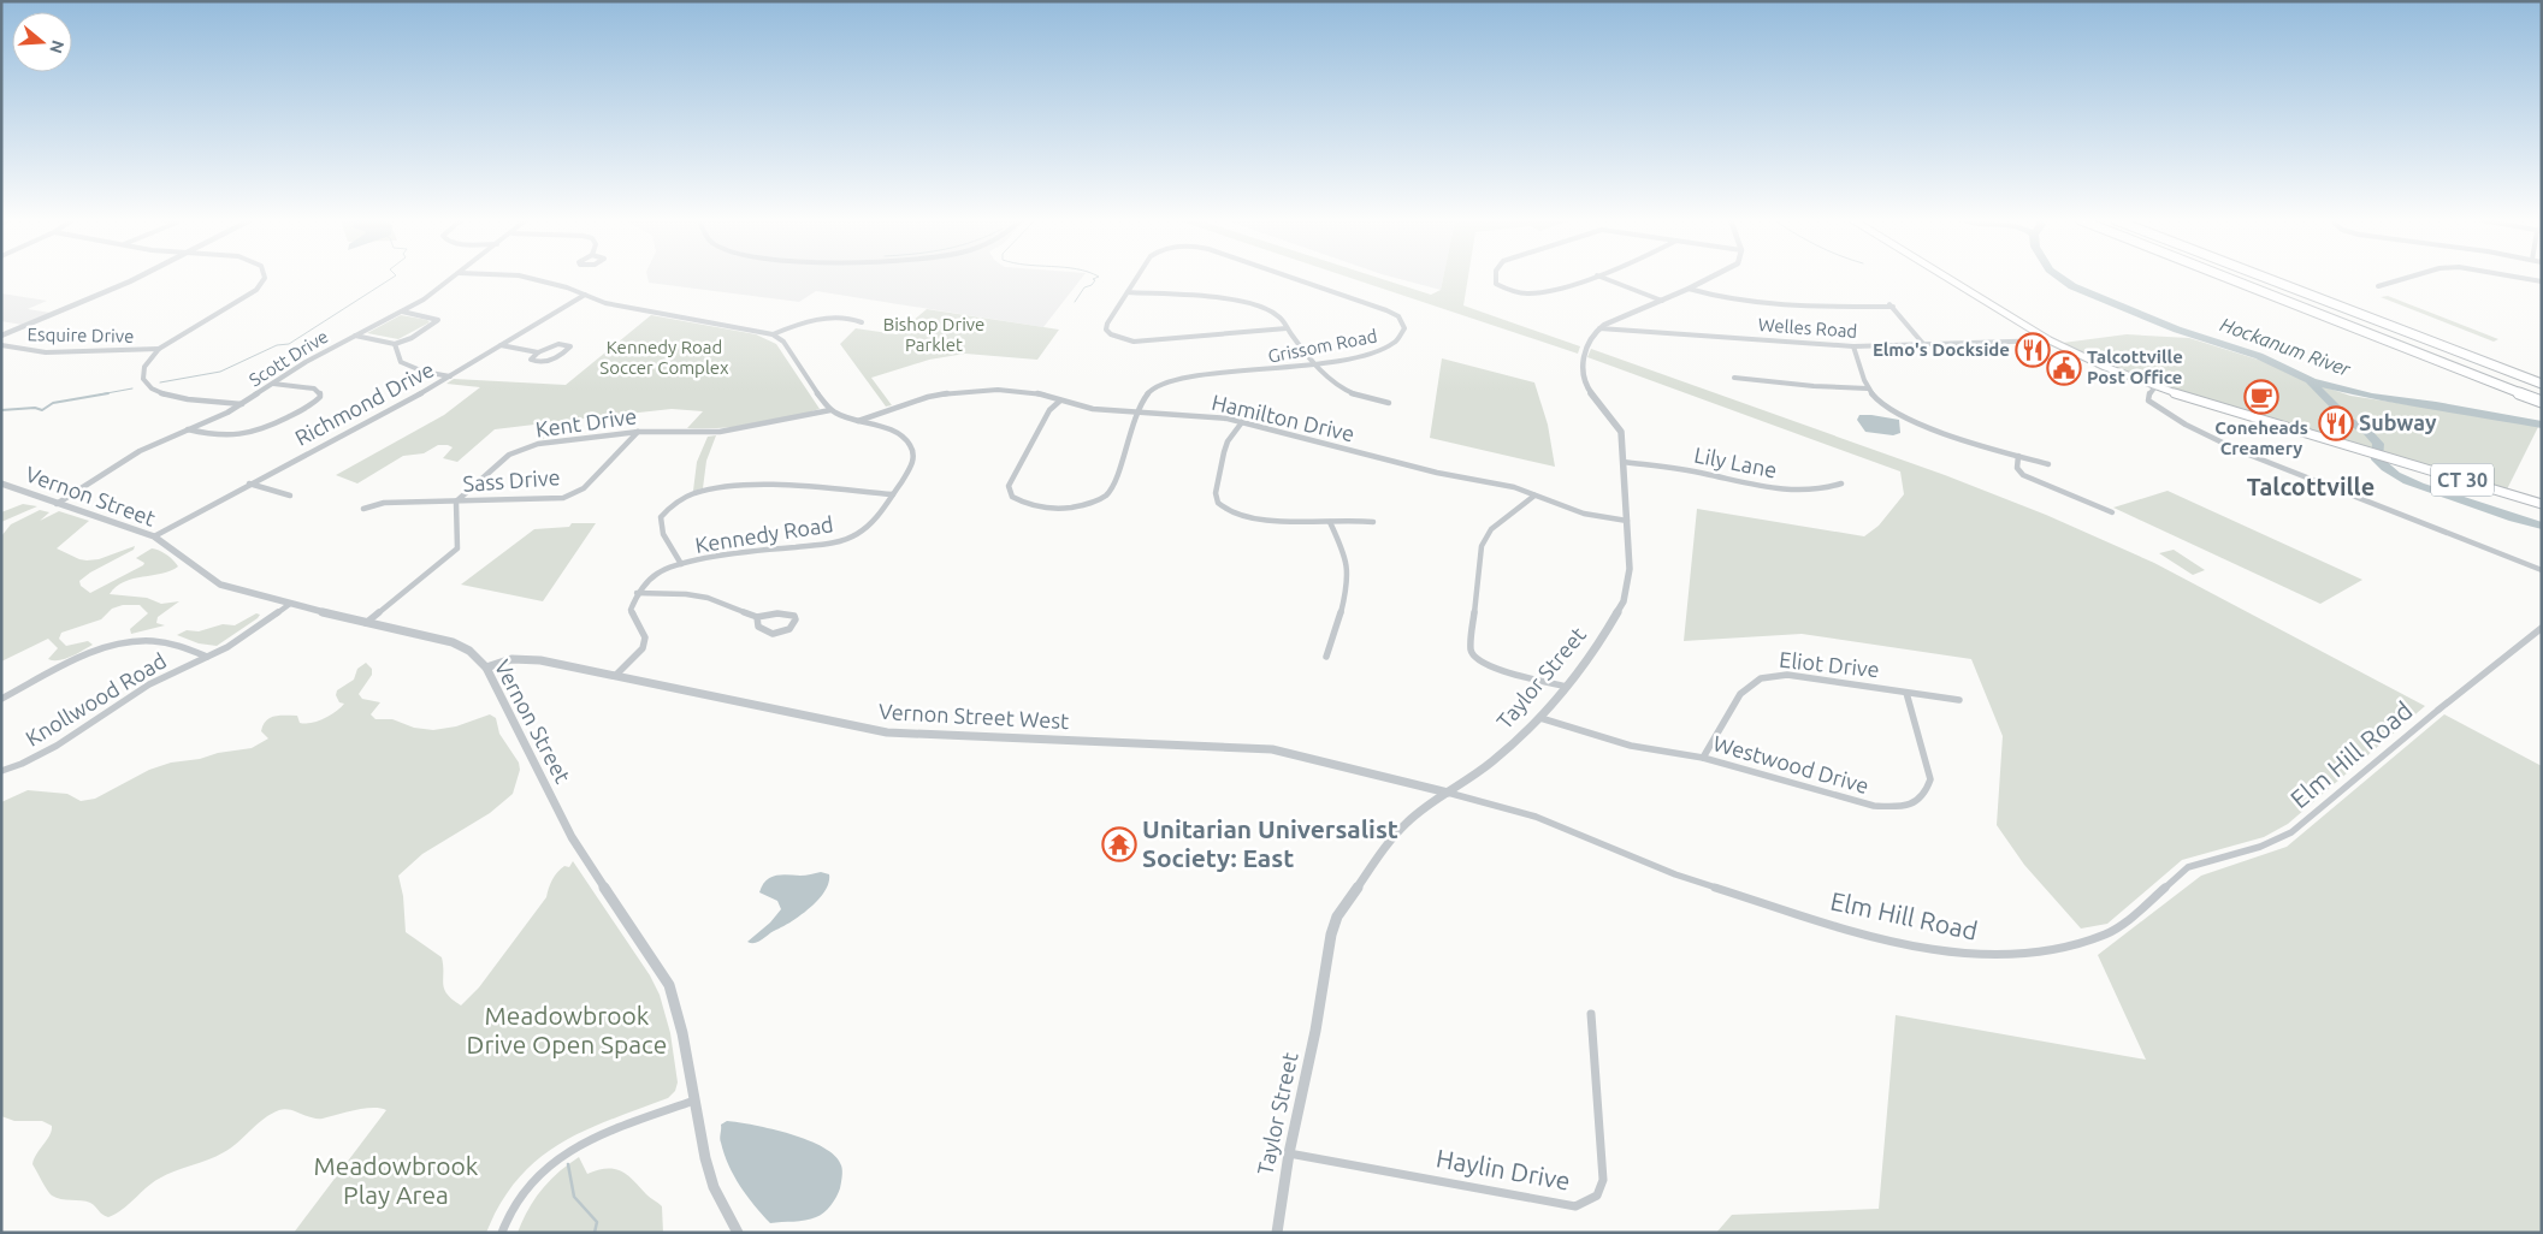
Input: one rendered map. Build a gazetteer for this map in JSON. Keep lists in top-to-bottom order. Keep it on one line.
{"streets":{"main road":["CT 30"],"street":["Welles Road","Esquire Drive","Grissom Road","Scott Drive","Richmond Drive","Hamilton Drive","Kent Drive","Lily Lane","Sass Drive","Vernon Street","Kennedy Road","Eliot Drive","Taylor Street","Knollwood Road","Vernon Street West","Elm Hill Road","Westwood Drive","Haylin Drive"]},"crossings":[["Welles Road","CT 30"],["Welles Road","Taylor Street"],["Grissom Road","Hamilton Drive"],["Scott Drive","Vernon Street"],["Richmond Drive","Vernon Street"],["Hamilton Drive","Kennedy Road"],["Hamilton Drive","Taylor Street"],["Kent Drive","Sass Drive"],["Kent Drive","Kennedy Road"],["Lily Lane","Taylor Street"],["Vernon Street","Knollwood Road"],["Vernon Street","Vernon Street West"],["Eliot Drive","Westwood Drive"],["Taylor Street","Elm Hill Road"],["Taylor Street","Westwood Drive"],["Taylor Street","Haylin Drive"],["Vernon Street West","Elm Hill Road"]],"districts":["Talcottville"],"water":["Hockanum River"],"parks":["Bishop Drive Parklet","Kennedy Road Soccer Complex","Meadowbrook Drive Open Space","Meadowbrook Play Area"],"places":{"restaurant":["Elmo's Dockside","Subway"],"public building":["Talcottville Post Office"],"cafe":["Coneheads Creamery"],"temple":["Unitarian Universalist Society: East"]},"north":"right"}
